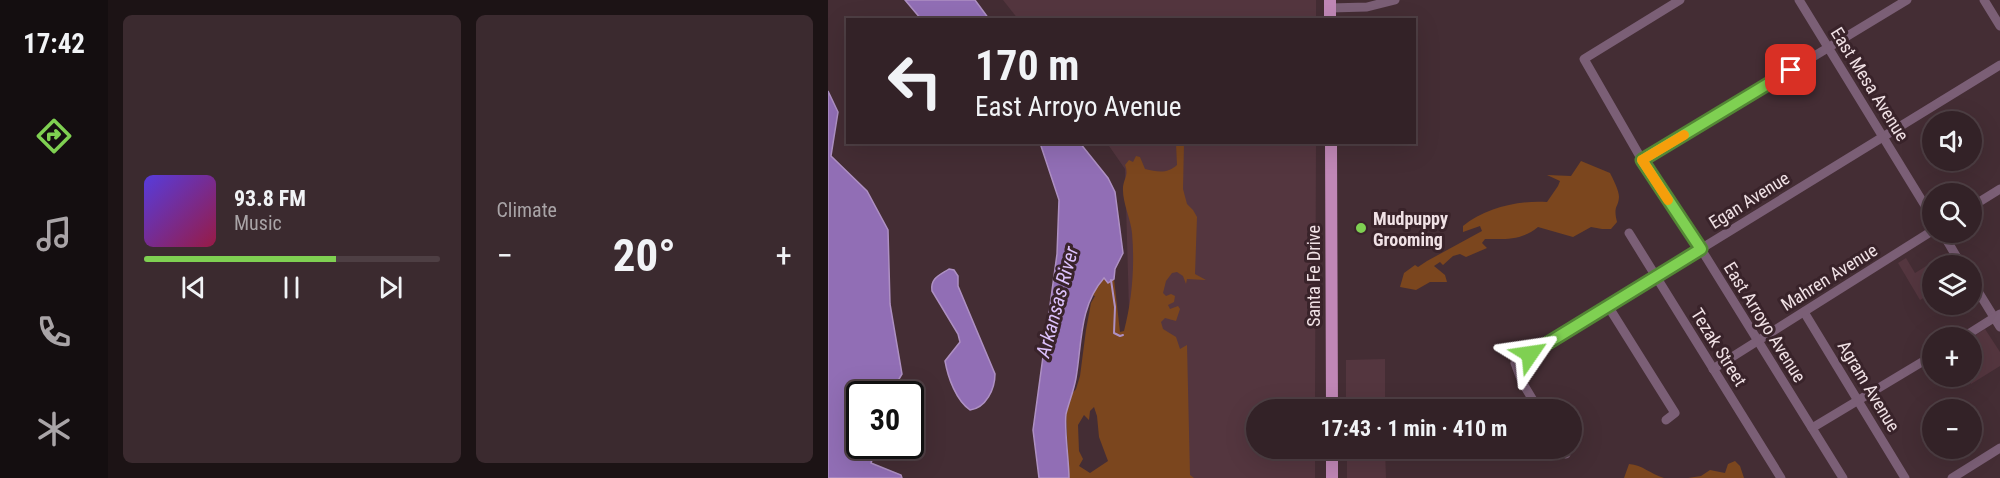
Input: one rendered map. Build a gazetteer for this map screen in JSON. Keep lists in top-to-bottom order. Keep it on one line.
{"streets":{"main road":["Santa Fe Drive"],"street":["East Mesa Avenue","Egan Avenue","Mahren Avenue","East Arroyo Avenue","Tezak Street","Agram Avenue"]},"crossings":[["East Mesa Avenue","Egan Avenue"],["Egan Avenue","East Arroyo Avenue"],["Egan Avenue","Tezak Street"],["Mahren Avenue","East Arroyo Avenue"],["Mahren Avenue","Tezak Street"],["Mahren Avenue","Agram Avenue"]],"water":["Arkansas River"],"places":["Mudpuppy Grooming"],"page":{"tabs":"17:42","tile":"Climate","turn":["170 m","East Arroyo Avenue"],"map_buttons":["+","−"],"song":["93.8 FM","Music"],"heat":["−","20°","+"],"limit":"30","trip":"17:43 · 1 min · 410 m"}}
